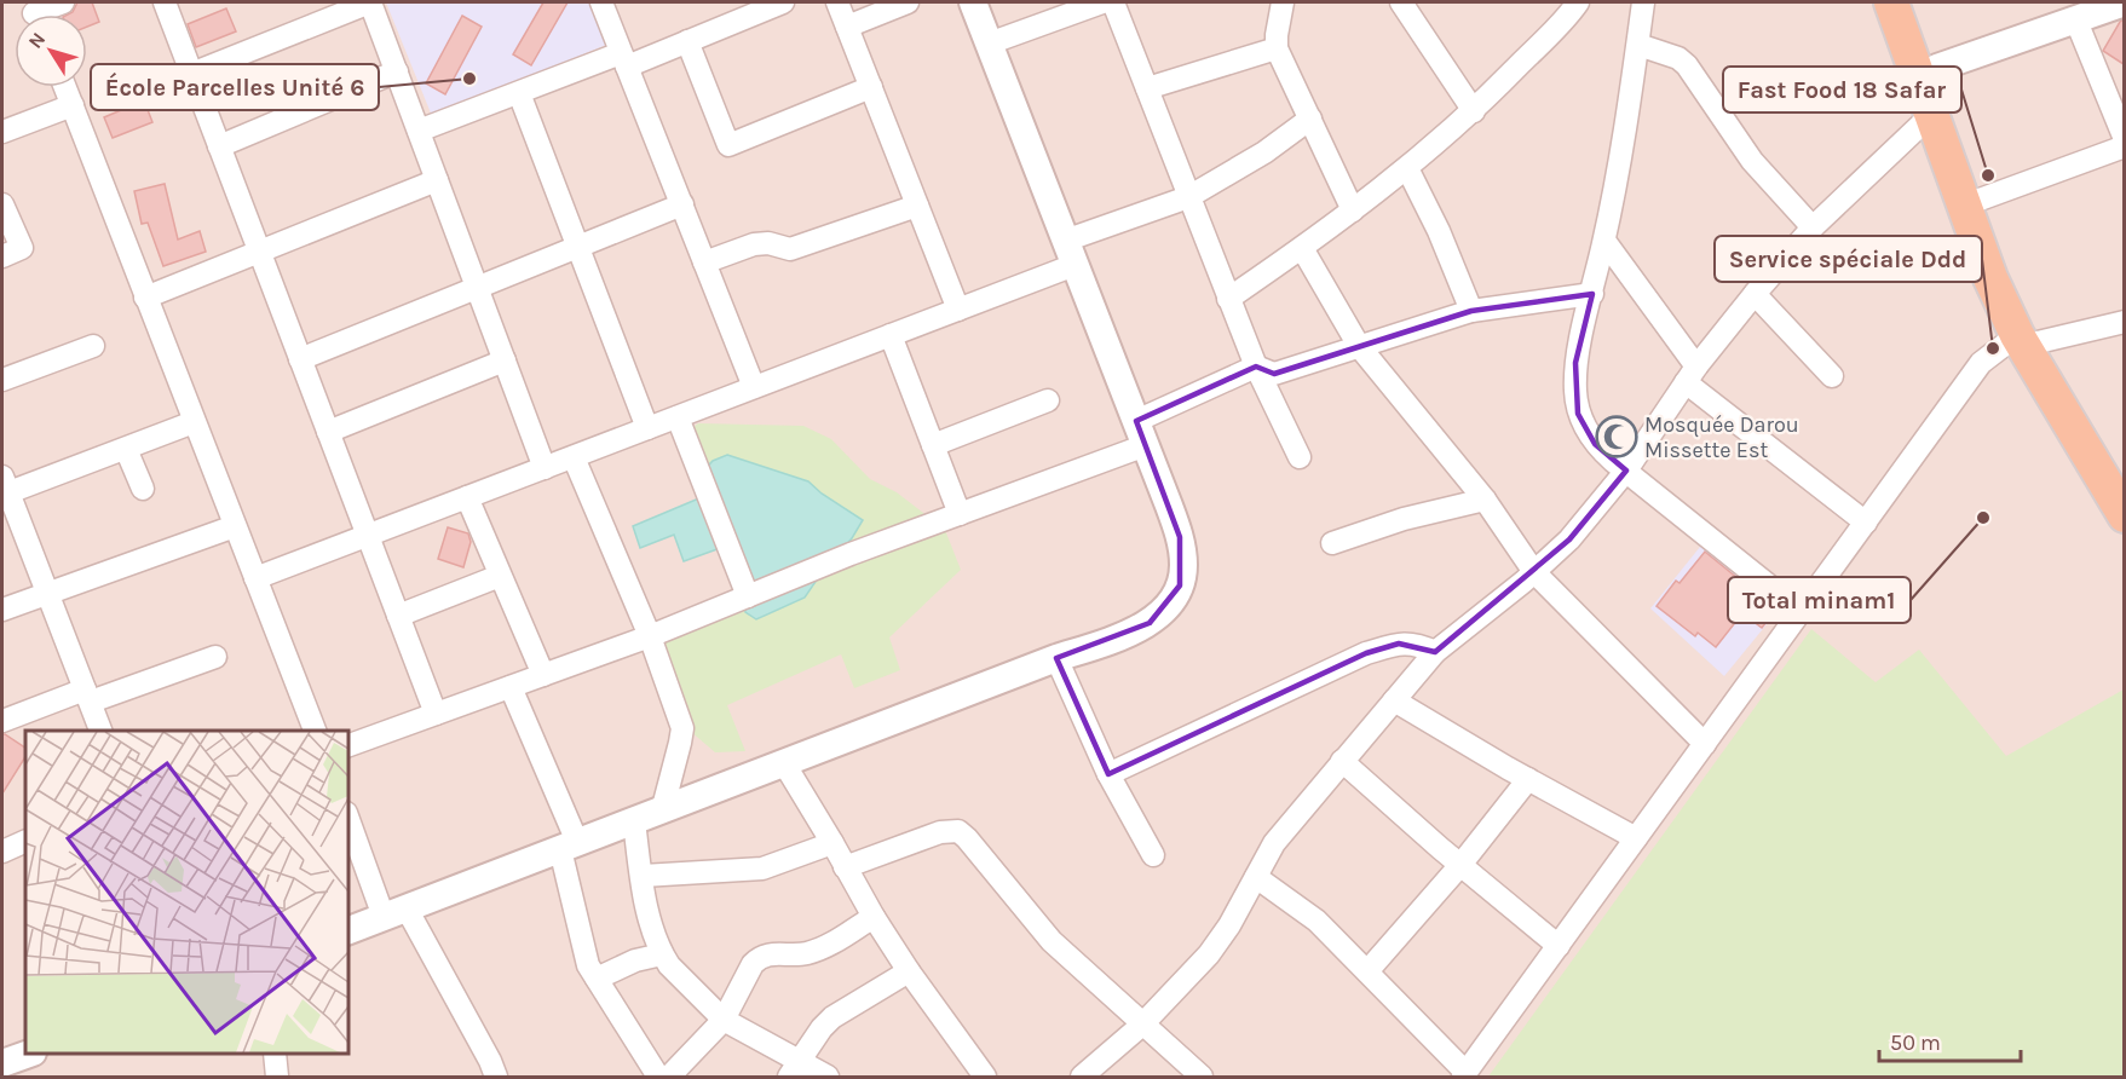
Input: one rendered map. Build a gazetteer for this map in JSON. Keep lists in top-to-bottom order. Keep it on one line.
{"places":{"other":["École Parcelles Unité 6","Fast Food 18 Safar","Service spéciale Ddd","Total minam1"],"mosque":["Mosquée Darou Missette Est"]},"scale_bar":"50 m","north":"top left"}
